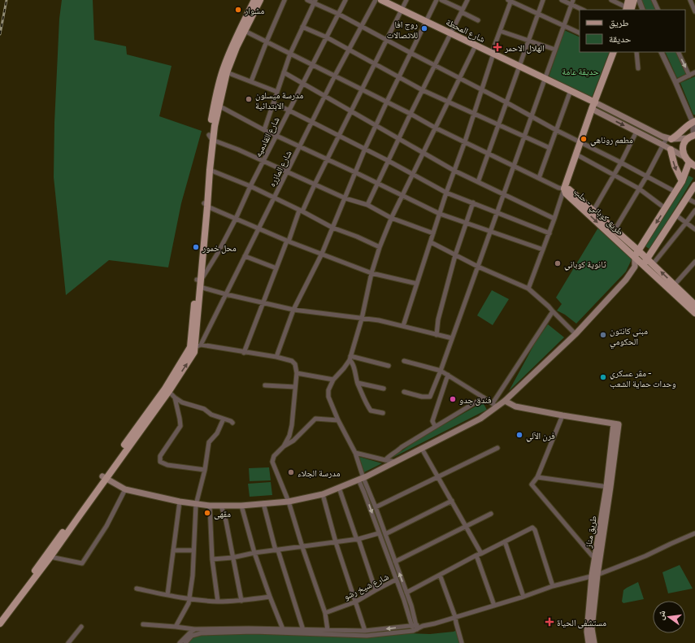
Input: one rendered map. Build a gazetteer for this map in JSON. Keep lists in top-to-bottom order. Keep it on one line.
{"streets":{"main road":["شارع المحطة","طريق كوباني - حلب","طريق مناز"],"street":["شارع القادميه","شارع المازره","شارع شيخ رشو"]},"parks":["حديقة عامة"],"places":{"other":["مشوار","روج افا للاتصالات","مدرسة ميسلون الابتدائية","مطعم روناهي","محل خمور","ثانوية كوباني","مبنى كانتون الحكومي","مقر عسكري - وحدات حماية الشعب","فندق جدو","فرن الآلي","مدرسة الجلاء","مقهى"],"health":["الهلال الاحمر","مستشفى الحياة"]},"legend":["طريق","حديقة"],"north":"left"}
